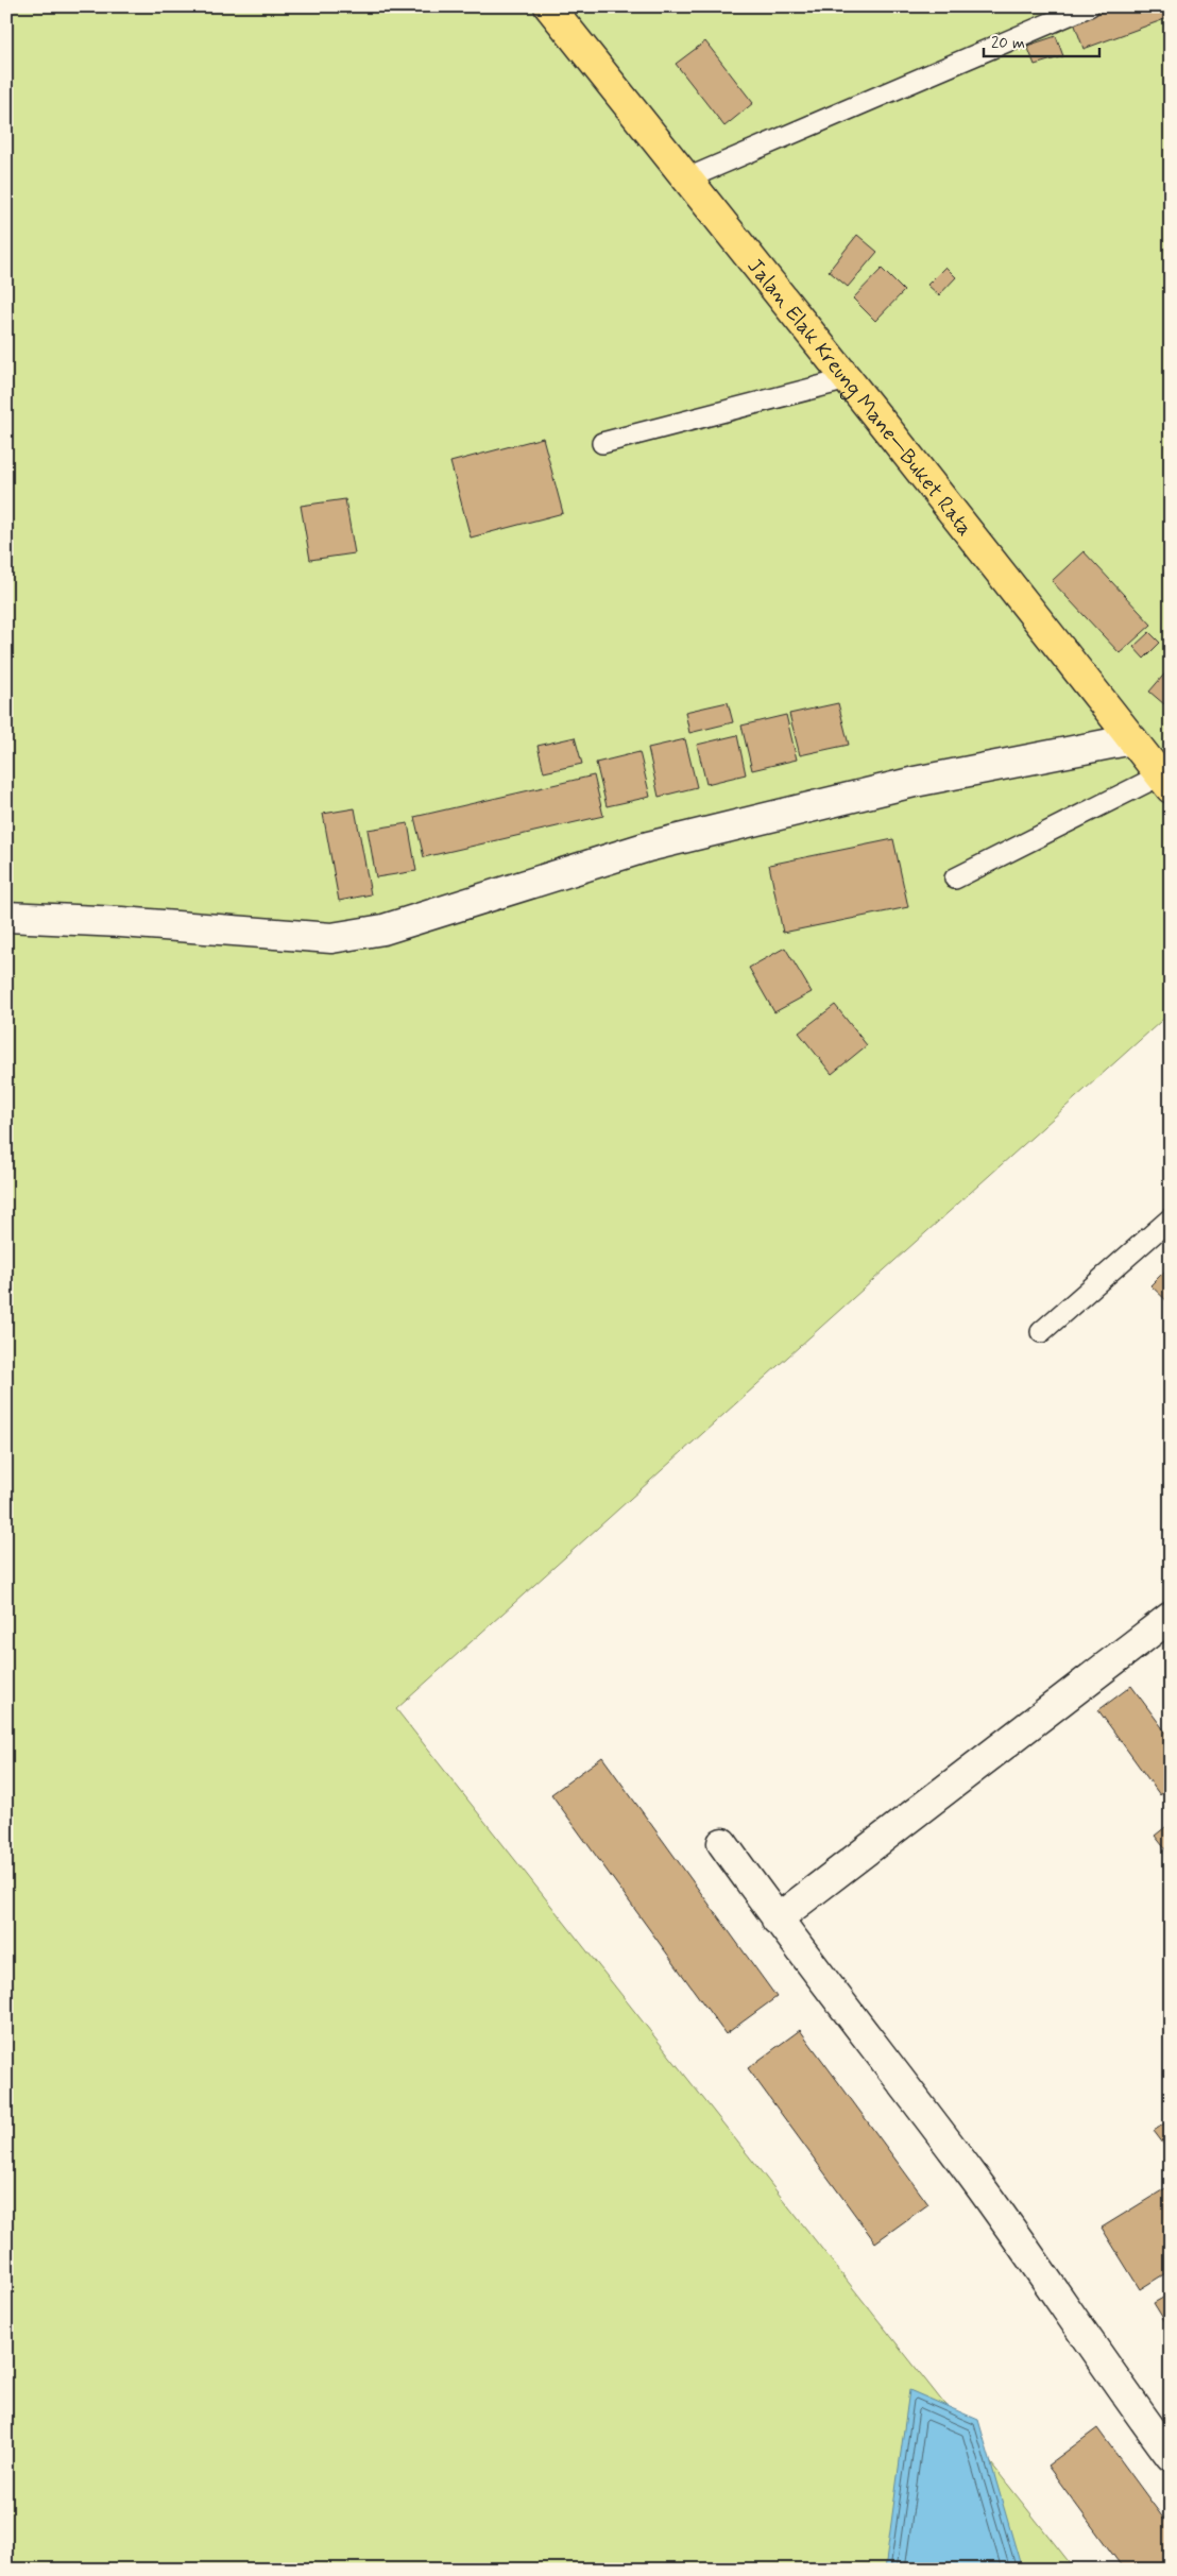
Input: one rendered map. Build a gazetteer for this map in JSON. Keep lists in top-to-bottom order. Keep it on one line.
{"streets":{"highway":["Jalan Elak Kreung Mane—Buket Rata"]},"scale_bar":"20 m"}
